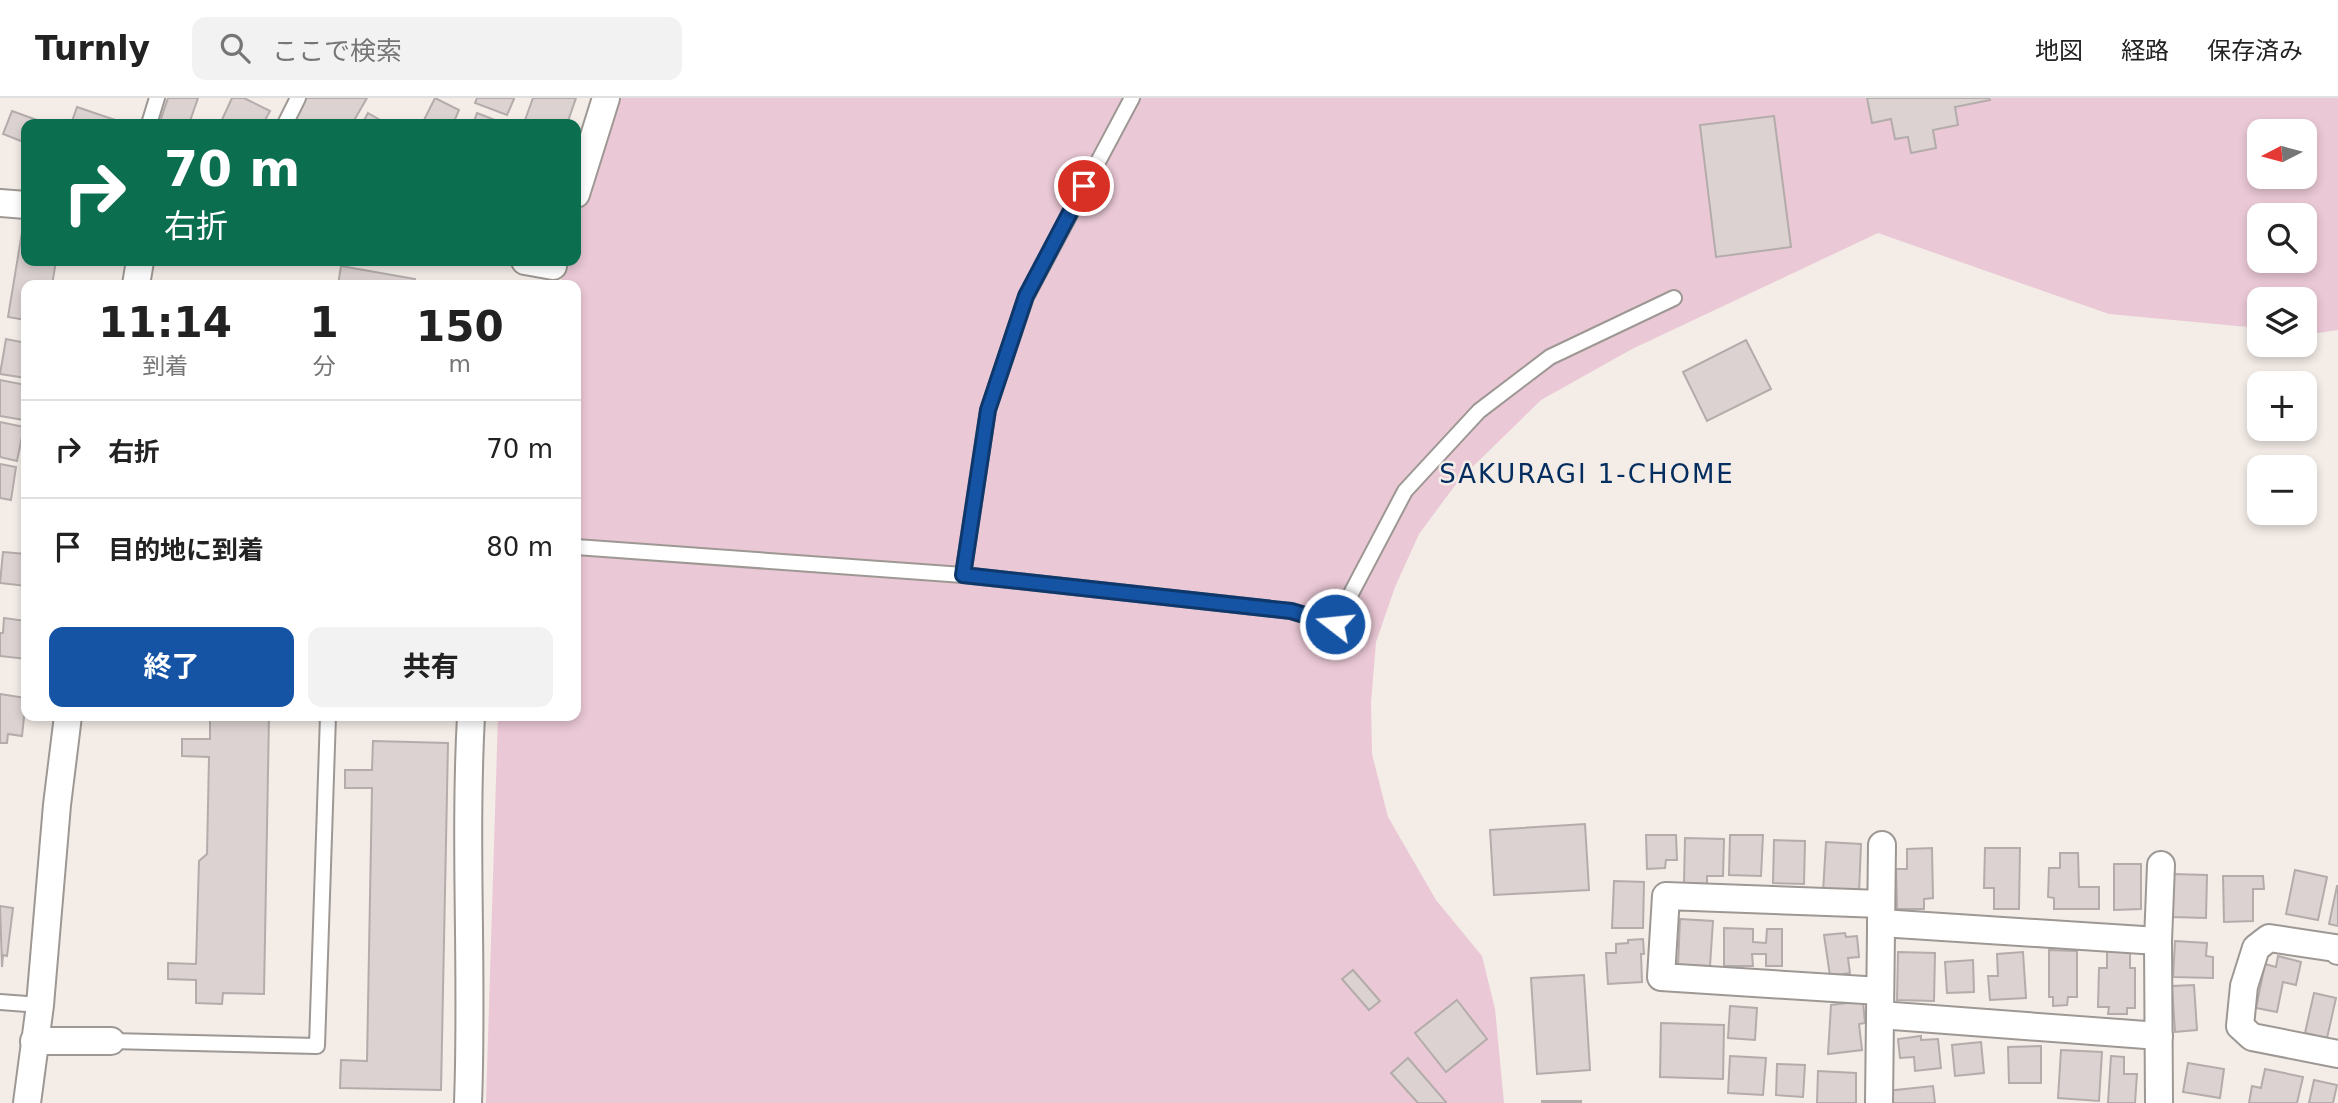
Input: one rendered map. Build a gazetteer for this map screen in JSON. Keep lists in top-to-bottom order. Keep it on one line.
{"districts":["SAKURAGI 1-CHOME"],"north":"left","page":{"header":"Turnly","search":"ここで検索","nav":["地図","経路","保存済み"],"map_buttons":["+","−"],"turn":["70 m","右折"],"eta":["11:14","到着","1","分","150","m"],"list":[{"name":"右折","value":"70 m"},{"name":"目的地に到着","value":"80 m"}],"buttons":["終了","共有"]}}
